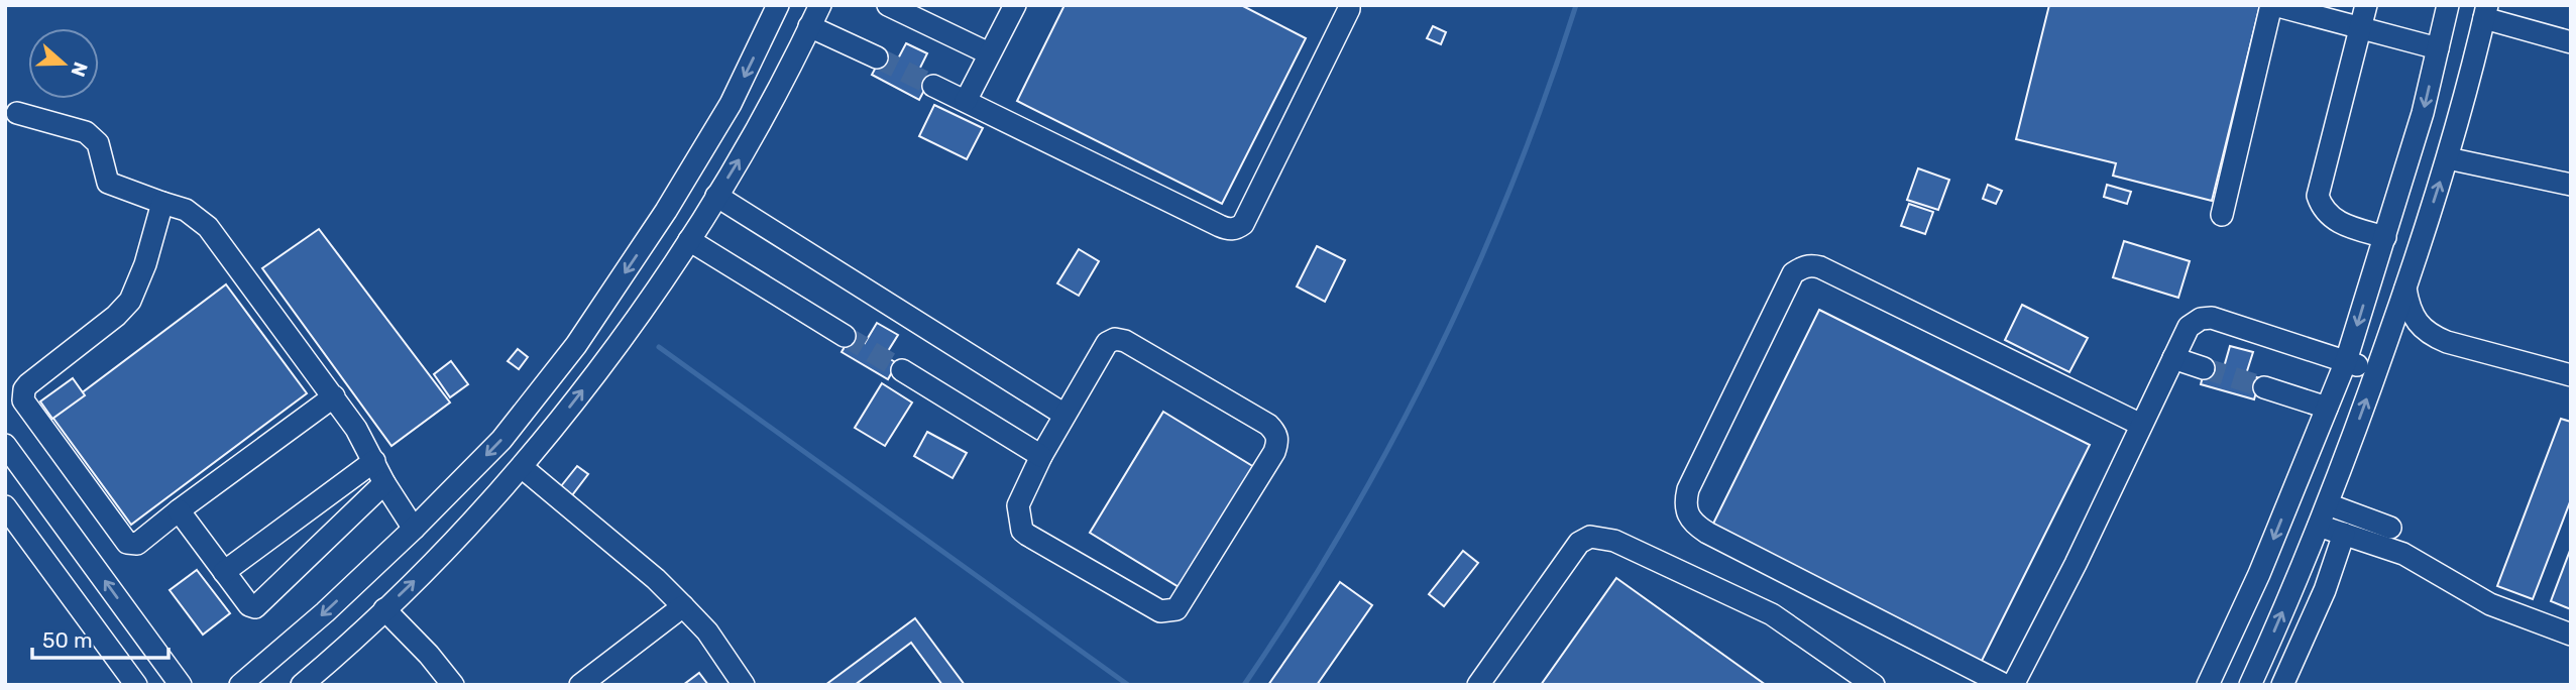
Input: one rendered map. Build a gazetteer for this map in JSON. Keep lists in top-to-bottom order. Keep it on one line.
{"scale_bar":"50 m","north":"right"}
